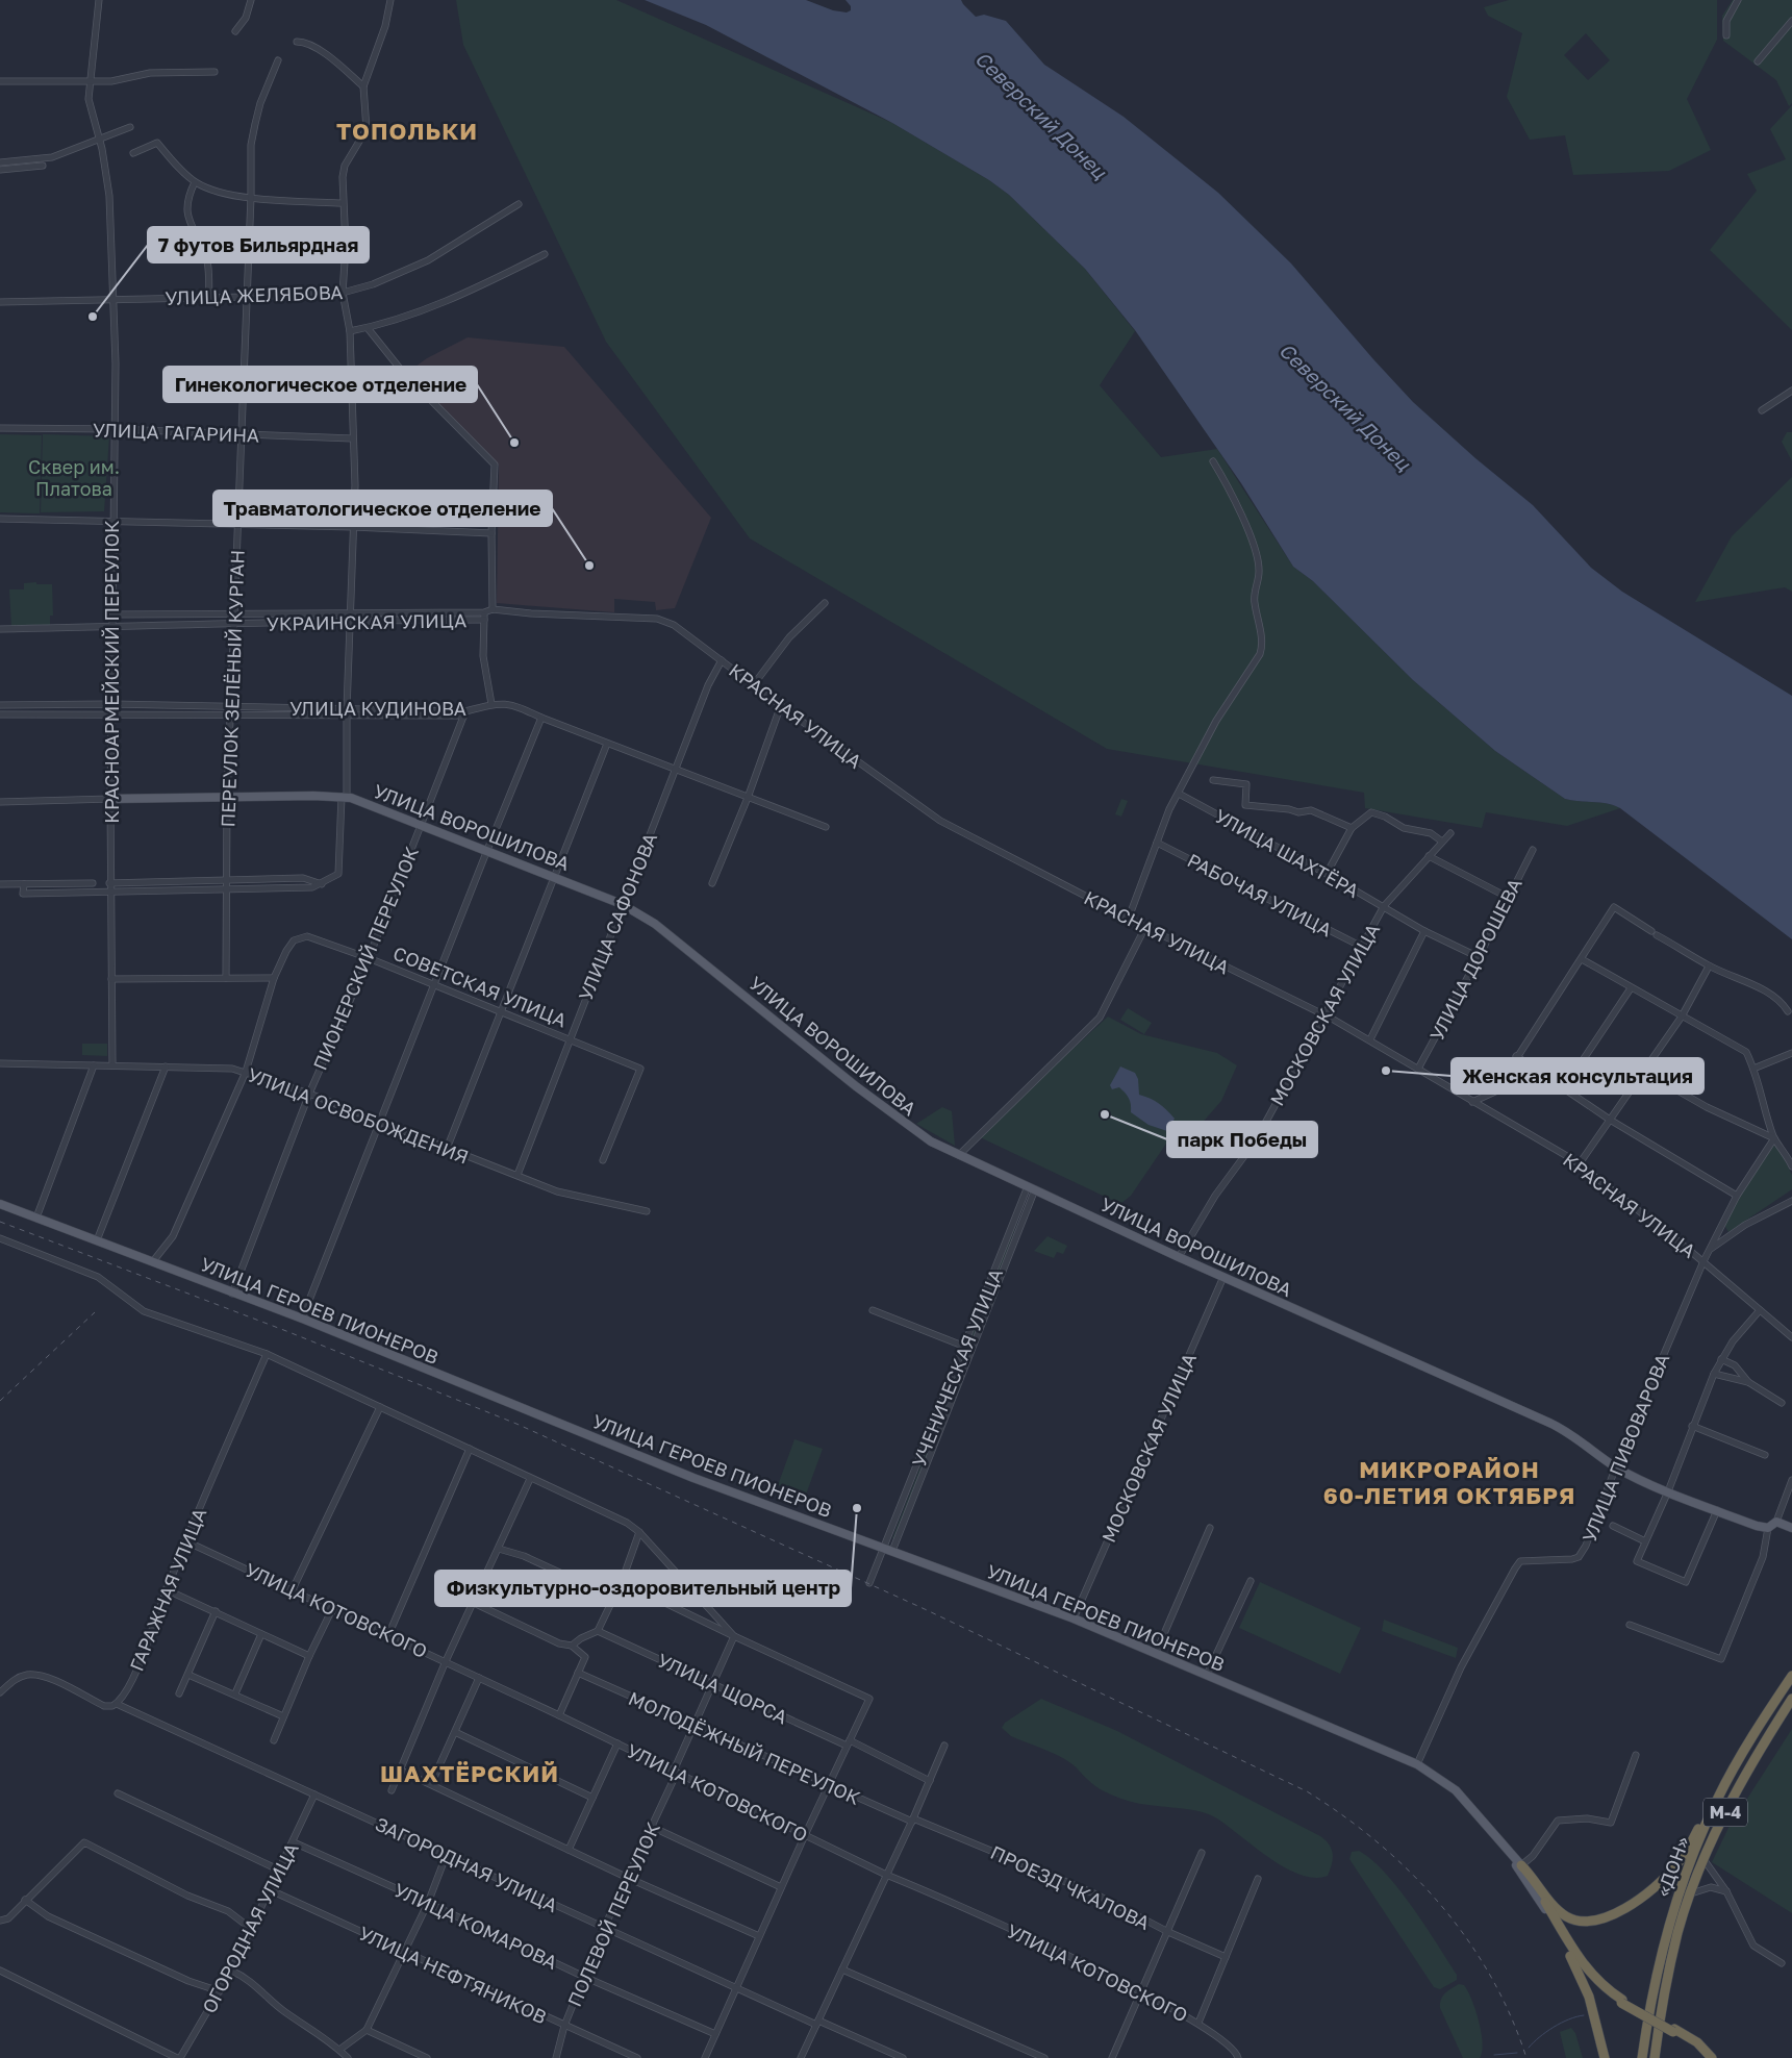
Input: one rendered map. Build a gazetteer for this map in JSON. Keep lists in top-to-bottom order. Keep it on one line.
{"streets":{"highway":["М-4","«ДОН»"],"main road":["УЛИЦА ВОРОШИЛОВА","УЛИЦА ГЕРОЕВ ПИОНЕРОВ"],"street":["УЛИЦА ЖЕЛЯБОВА","УЛИЦА ГАГАРИНА","УКРАИНСКАЯ УЛИЦА","КРАСНОАРМЕЙСКИЙ ПЕРЕУЛОК","ПЕРЕУЛОК ЗЕЛЁНЫЙ КУРГАН","УЛИЦА КУДИНОВА","КРАСНАЯ УЛИЦА","УЛИЦА ШАХТЁРА","РАБОЧАЯ УЛИЦА","УЛИЦА САФОНОВА","ПИОНЕРСКИЙ ПЕРЕУЛОК","УЛИЦА ДОРОШЕВА","СОВЕТСКАЯ УЛИЦА","МОСКОВСКАЯ УЛИЦА","УЛИЦА ОСВОБОЖДЕНИЯ","УЧЕНИЧЕСКАЯ УЛИЦА","УЛИЦА ПИВОВАРОВА","ГАРАЖНАЯ УЛИЦА","УЛИЦА КОТОВСКОГО","УЛИЦА ЩОРСА","МОЛОДЁЖНЫЙ ПЕРЕУЛОК","ЗАГОРОДНАЯ УЛИЦА","ПРОЕЗД ЧКАЛОВА","ПОЛЕВОЙ ПЕРЕУЛОК","УЛИЦА КОМАРОВА","ОГОРОДНАЯ УЛИЦА","УЛИЦА НЕФТЯНИКОВ"]},"crossings":[["УЛИЦА ЖЕЛЯБОВА","КРАСНОАРМЕЙСКИЙ ПЕРЕУЛОК"],["УЛИЦА ЖЕЛЯБОВА","ПЕРЕУЛОК ЗЕЛЁНЫЙ КУРГАН"],["УЛИЦА ГАГАРИНА","КРАСНОАРМЕЙСКИЙ ПЕРЕУЛОК"],["УЛИЦА ГАГАРИНА","ПЕРЕУЛОК ЗЕЛЁНЫЙ КУРГАН"],["УКРАИНСКАЯ УЛИЦА","КРАСНОАРМЕЙСКИЙ ПЕРЕУЛОК"],["УКРАИНСКАЯ УЛИЦА","ПЕРЕУЛОК ЗЕЛЁНЫЙ КУРГАН"],["УКРАИНСКАЯ УЛИЦА","КРАСНАЯ УЛИЦА"],["КРАСНОАРМЕЙСКИЙ ПЕРЕУЛОК","УЛИЦА КУДИНОВА"],["КРАСНОАРМЕЙСКИЙ ПЕРЕУЛОК","УЛИЦА ВОРОШИЛОВА"],["КРАСНОАРМЕЙСКИЙ ПЕРЕУЛОК","УЛИЦА ОСВОБОЖДЕНИЯ"],["ПЕРЕУЛОК ЗЕЛЁНЫЙ КУРГАН","УЛИЦА КУДИНОВА"],["ПЕРЕУЛОК ЗЕЛЁНЫЙ КУРГАН","УЛИЦА ВОРОШИЛОВА"],["УЛИЦА КУДИНОВА","УЛИЦА САФОНОВА"],["УЛИЦА КУДИНОВА","ПИОНЕРСКИЙ ПЕРЕУЛОК"],["КРАСНАЯ УЛИЦА","УЛИЦА САФОНОВА"],["КРАСНАЯ УЛИЦА","УЛИЦА ДОРОШЕВА"],["КРАСНАЯ УЛИЦА","МОСКОВСКАЯ УЛИЦА"],["КРАСНАЯ УЛИЦА","УЛИЦА ПИВОВАРОВА"],["УЛИЦА ВОРОШИЛОВА","УЛИЦА САФОНОВА"],["УЛИЦА ВОРОШИЛОВА","ПИОНЕРСКИЙ ПЕРЕУЛОК"],["УЛИЦА ВОРОШИЛОВА","МОСКОВСКАЯ УЛИЦА"],["УЛИЦА ВОРОШИЛОВА","УЧЕНИЧЕСКАЯ УЛИЦА"],["УЛИЦА ВОРОШИЛОВА","УЛИЦА ПИВОВАРОВА"],["УЛИЦА ШАХТЁРА","УЛИЦА ДОРОШЕВА"],["УЛИЦА ШАХТЁРА","МОСКОВСКАЯ УЛИЦА"],["РАБОЧАЯ УЛИЦА","МОСКОВСКАЯ УЛИЦА"],["УЛИЦА САФОНОВА","СОВЕТСКАЯ УЛИЦА"],["УЛИЦА САФОНОВА","УЛИЦА ОСВОБОЖДЕНИЯ"],["ПИОНЕРСКИЙ ПЕРЕУЛОК","СОВЕТСКАЯ УЛИЦА"],["ПИОНЕРСКИЙ ПЕРЕУЛОК","УЛИЦА ОСВОБОЖДЕНИЯ"],["ПИОНЕРСКИЙ ПЕРЕУЛОК","УЛИЦА ГЕРОЕВ ПИОНЕРОВ"],["МОСКОВСКАЯ УЛИЦА","УЛИЦА ГЕРОЕВ ПИОНЕРОВ"],["УЛИЦА ГЕРОЕВ ПИОНЕРОВ","УЧЕНИЧЕСКАЯ УЛИЦА"],["УЛИЦА ГЕРОЕВ ПИОНЕРОВ","УЛИЦА ПИВОВАРОВА"],["ГАРАЖНАЯ УЛИЦА","УЛИЦА КОТОВСКОГО"],["ГАРАЖНАЯ УЛИЦА","ЗАГОРОДНАЯ УЛИЦА"],["УЛИЦА КОТОВСКОГО","ПОЛЕВОЙ ПЕРЕУЛОК"],["УЛИЦА ЩОРСА","ПОЛЕВОЙ ПЕРЕУЛОК"],["МОЛОДЁЖНЫЙ ПЕРЕУЛОК","ПРОЕЗД ЧКАЛОВА"],["МОЛОДЁЖНЫЙ ПЕРЕУЛОК","ПОЛЕВОЙ ПЕРЕУЛОК"],["ЗАГОРОДНАЯ УЛИЦА","ПОЛЕВОЙ ПЕРЕУЛОК"],["ЗАГОРОДНАЯ УЛИЦА","ОГОРОДНАЯ УЛИЦА"],["ПОЛЕВОЙ ПЕРЕУЛОК","УЛИЦА КОМАРОВА"],["ПОЛЕВОЙ ПЕРЕУЛОК","УЛИЦА НЕФТЯНИКОВ"],["УЛИЦА КОМАРОВА","ОГОРОДНАЯ УЛИЦА"],["ОГОРОДНАЯ УЛИЦА","УЛИЦА НЕФТЯНИКОВ"]],"districts":["ТОПОЛЬКИ","МИКРОРАЙОН 60-ЛЕТИЯ ОКТЯБРЯ","ШАХТЁРСКИЙ"],"water":["Северский Донец"],"parks":["Сквер им. Платова"],"places":["7 футов Бильярдная","Гинекологическое отделение","Травматологическое отделение","Женская консультация","парк Победы","Физкультурно-оздоровительный центр"]}
